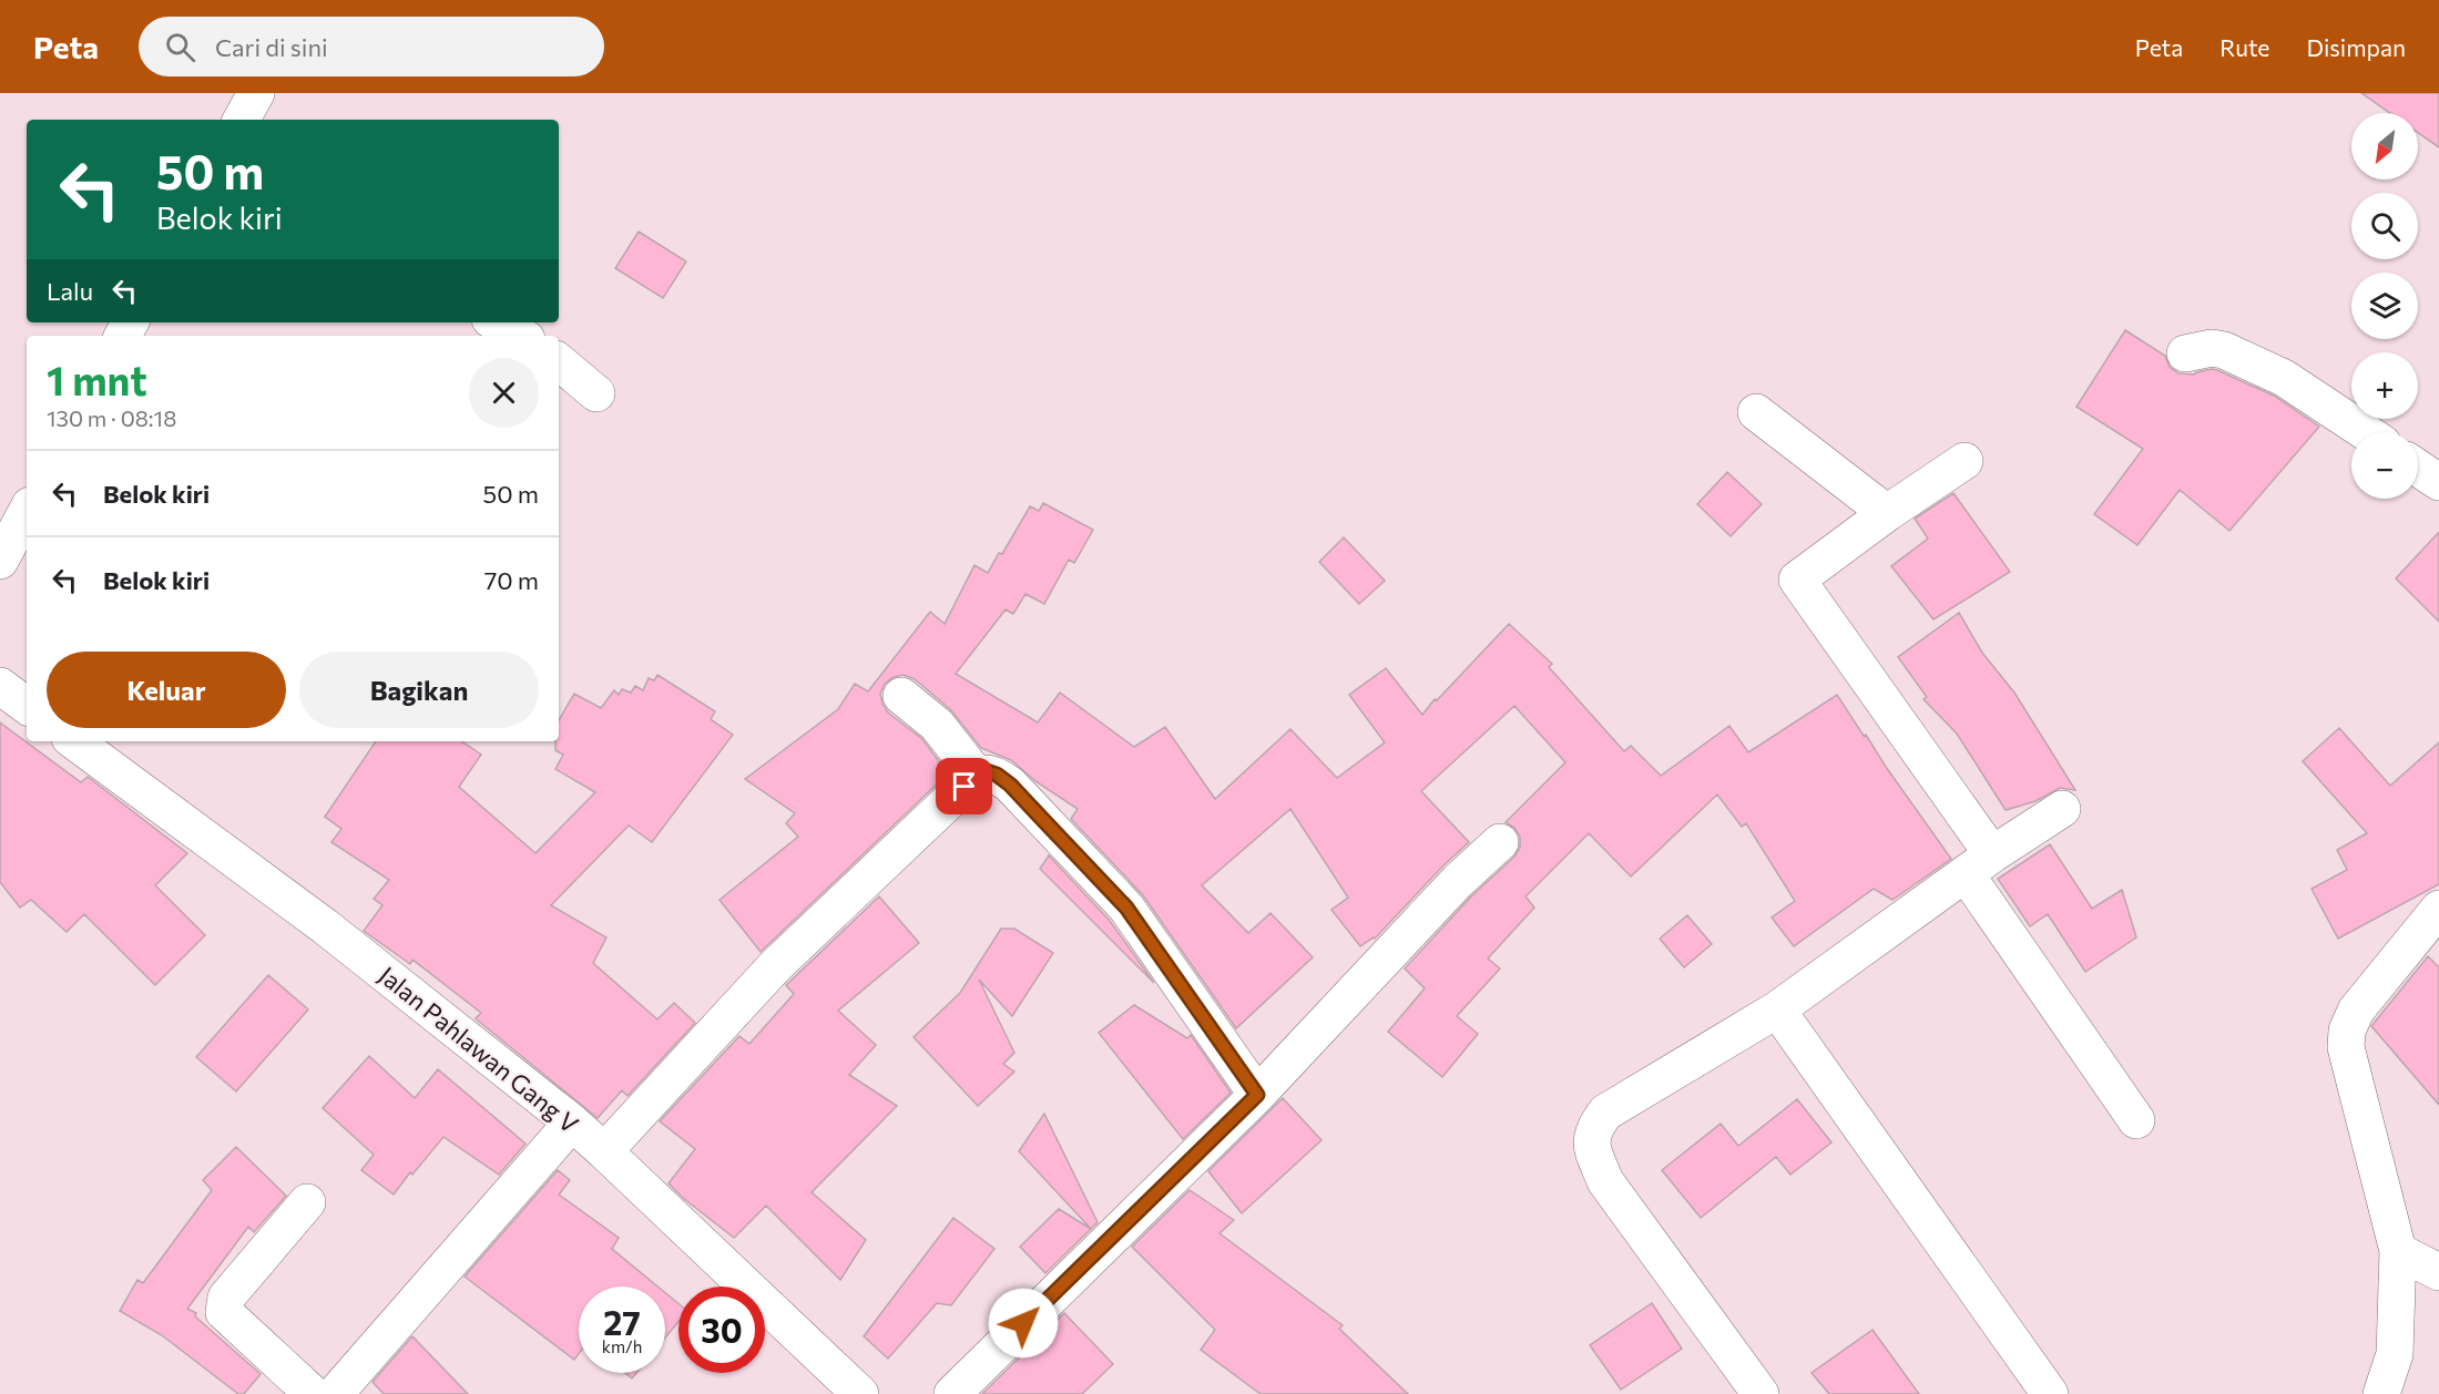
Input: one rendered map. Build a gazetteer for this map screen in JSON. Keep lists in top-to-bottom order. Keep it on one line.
{"streets":{"street":["Jalan Pahlawan Gang V"]},"north":"bottom left","page":{"header":"Peta","search":"Cari di sini","nav":["Peta","Rute","Disimpan"],"map_buttons":["+","−"],"turn":["50 m","Belok kiri"],"then":"Lalu","heading":["1 mnt","130 m · 08:18"],"list":[{"name":"Belok kiri","value":"50 m"},{"name":"Belok kiri","value":"70 m"}],"buttons":["Keluar","Bagikan"],"speed":"27 km/h","limit":"30"}}
